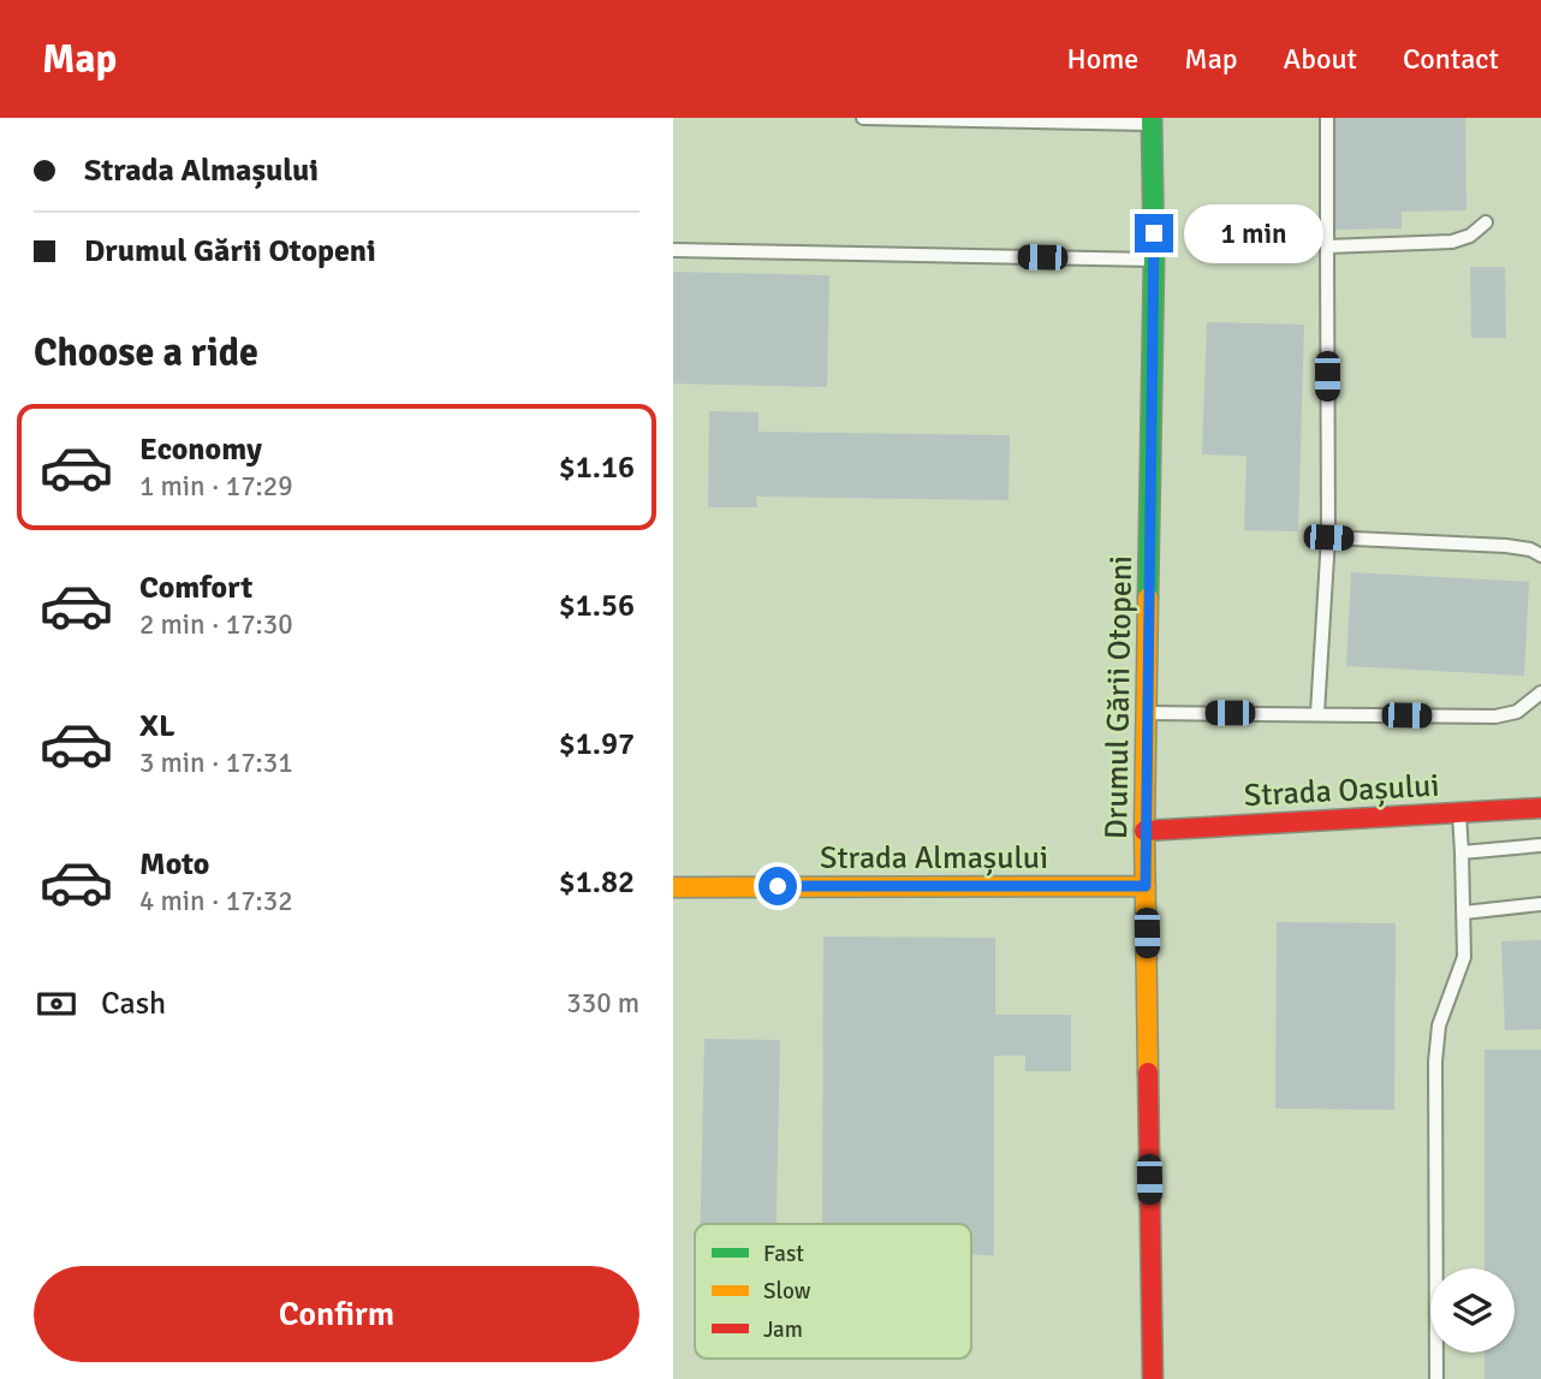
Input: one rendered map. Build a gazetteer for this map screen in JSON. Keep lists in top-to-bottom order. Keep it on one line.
{"streets":{"main road":["Drumul Gării Otopeni","Strada Oașului","Strada Almașului"]},"crossings":[["Drumul Gării Otopeni","Strada Oașului"],["Drumul Gării Otopeni","Strada Almașului"]],"legend":["Fast","Slow","Jam"],"page":{"header":"Map","nav":["Home","Map","About","Contact"],"banner":["Strada Almașului","Drumul Gării Otopeni"],"bubble":"1 min","heading":"Choose a ride","list":[{"name":"Economy","note":"1 min · 17:29","value":"$1.16"},{"name":"Comfort","note":"2 min · 17:30","value":"$1.56"},{"name":"XL","note":"3 min · 17:31","value":"$1.97"},{"name":"Moto","note":"4 min · 17:32","value":"$1.82"}],"pay":["Cash","330 m"],"buttons":"Confirm"}}
